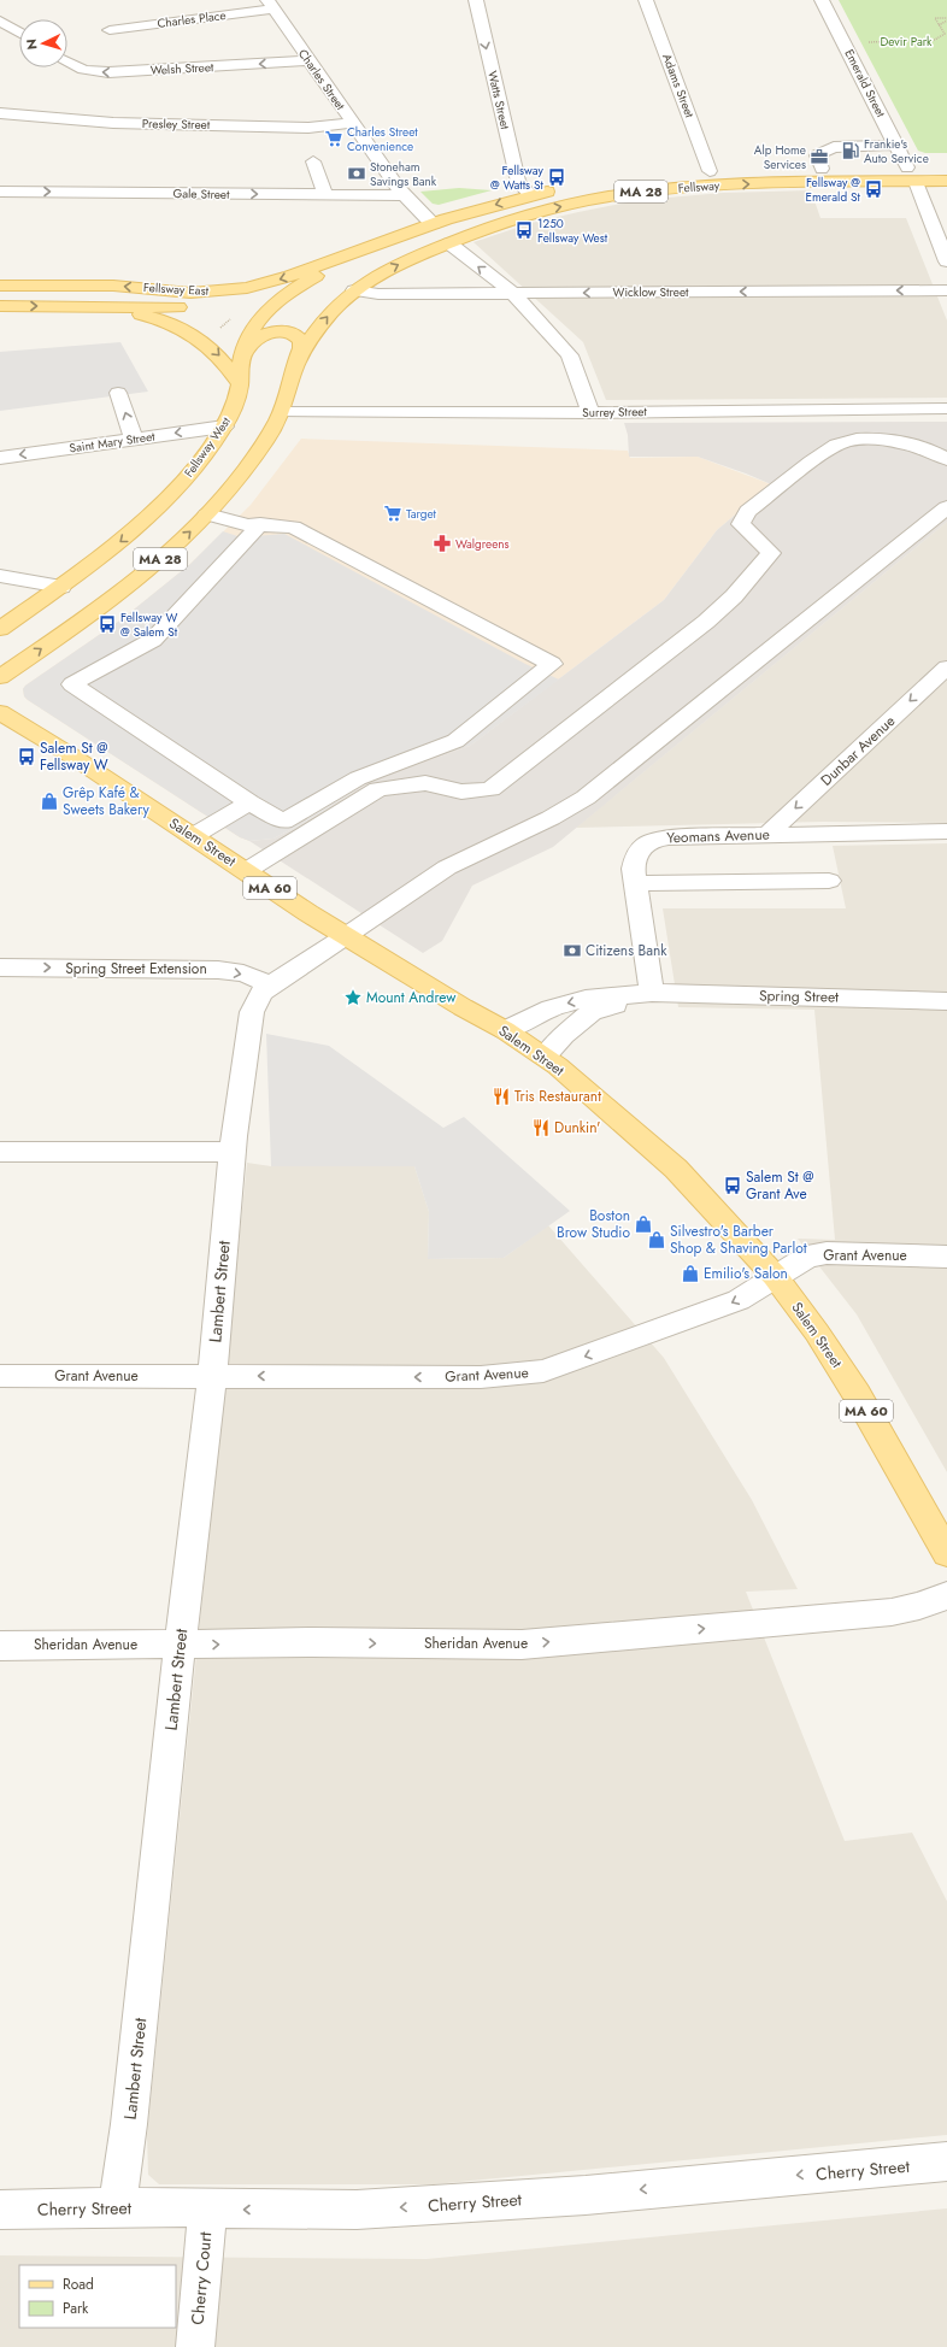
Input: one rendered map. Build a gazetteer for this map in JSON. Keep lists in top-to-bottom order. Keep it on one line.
{"streets":{"main road":["Fellsway","MA 28","Fellsway East","Fellsway West","Salem Street","MA 60"],"street":["Charles Place","Welsh Street","Charles Street","Emerald Street","Adams Street","Watts Street","Presley Street","Gale Street","Wicklow Street","Surrey Street","Saint Mary Street","Dunbar Avenue","Yeomans Avenue","Spring Street Extension","Spring Street","Grant Avenue","Lambert Street","Sheridan Avenue","Cherry Street","Cherry Court"]},"crossings":[["Charles Place","Charles Street"],["Welsh Street","Charles Street"],["Charles Street","Presley Street"],["Charles Street","MA 28"],["Charles Street","Gale Street"],["Emerald Street","Fellsway"],["Adams Street","Fellsway"],["Watts Street","MA 28"],["Fellsway","MA 28"],["Fellsway","Wicklow Street"],["MA 28","Fellsway East"],["MA 28","Wicklow Street"],["MA 28","Surrey Street"],["MA 28","Fellsway West"],["Fellsway East","Fellsway West"],["Saint Mary Street","Fellsway West"],["Dunbar Avenue","Yeomans Avenue"],["Yeomans Avenue","Spring Street"],["Salem Street","Spring Street"],["Salem Street","Grant Avenue"],["Salem Street","Lambert Street"],["Spring Street Extension","Lambert Street"],["Grant Avenue","Lambert Street"],["Lambert Street","Sheridan Avenue"],["Lambert Street","Cherry Street"],["Cherry Street","Cherry Court"]],"one_way":["Welsh Street","Watts Street","Gale Street","Wicklow Street","Dunbar Avenue","Grant Avenue","Sheridan Avenue","Cherry Street"],"parks":["Devir Park"],"places":{"supermarket":["Charles Street Convenience","Target"],"fuel station":["Frankie's Auto Service"],"office":["Alp Home Services"],"bank":["Stoneham Savings Bank","Citizens Bank"],"bus stop":["Fellsway @ Watts St","Fellsway @ Emerald St","1250 Fellsway West","Fellsway W @ Salem St","Salem St @ Fellsway W","Salem St @ Grant Ave"],"pharmacy":["Walgreens"],"shop":["Grêp Kafé & Sweets Bakery","Boston Brow Studio","Silvestro's Barber Shop & Shaving Parlot","Emilio's Salon"],"place":["Mount Andrew"],"restaurant":["Tris Restaurant","Dunkin'"]},"legend":["Road","Park"],"north":"left"}
